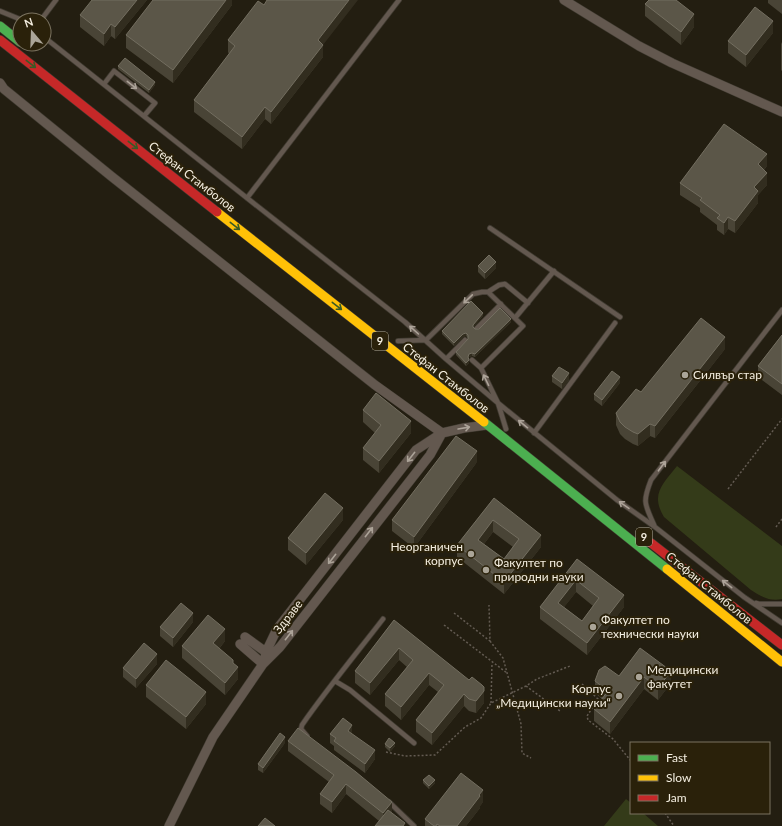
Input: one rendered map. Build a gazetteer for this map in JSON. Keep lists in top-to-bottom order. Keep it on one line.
{"streets":{"highway":["Стефан Стамболов","9"],"street":["Здраве"]},"crossings":[["Стефан Стамболов","9"]],"one_way":["Стефан Стамболов"],"places":["Силвър стар","Неорганичен корпус","Факултет по природни науки","Факултет по технически науки","Медицински факутет","Корпус „Медицински науки“"],"legend":["Fast","Slow","Jam"],"north":"top"}
